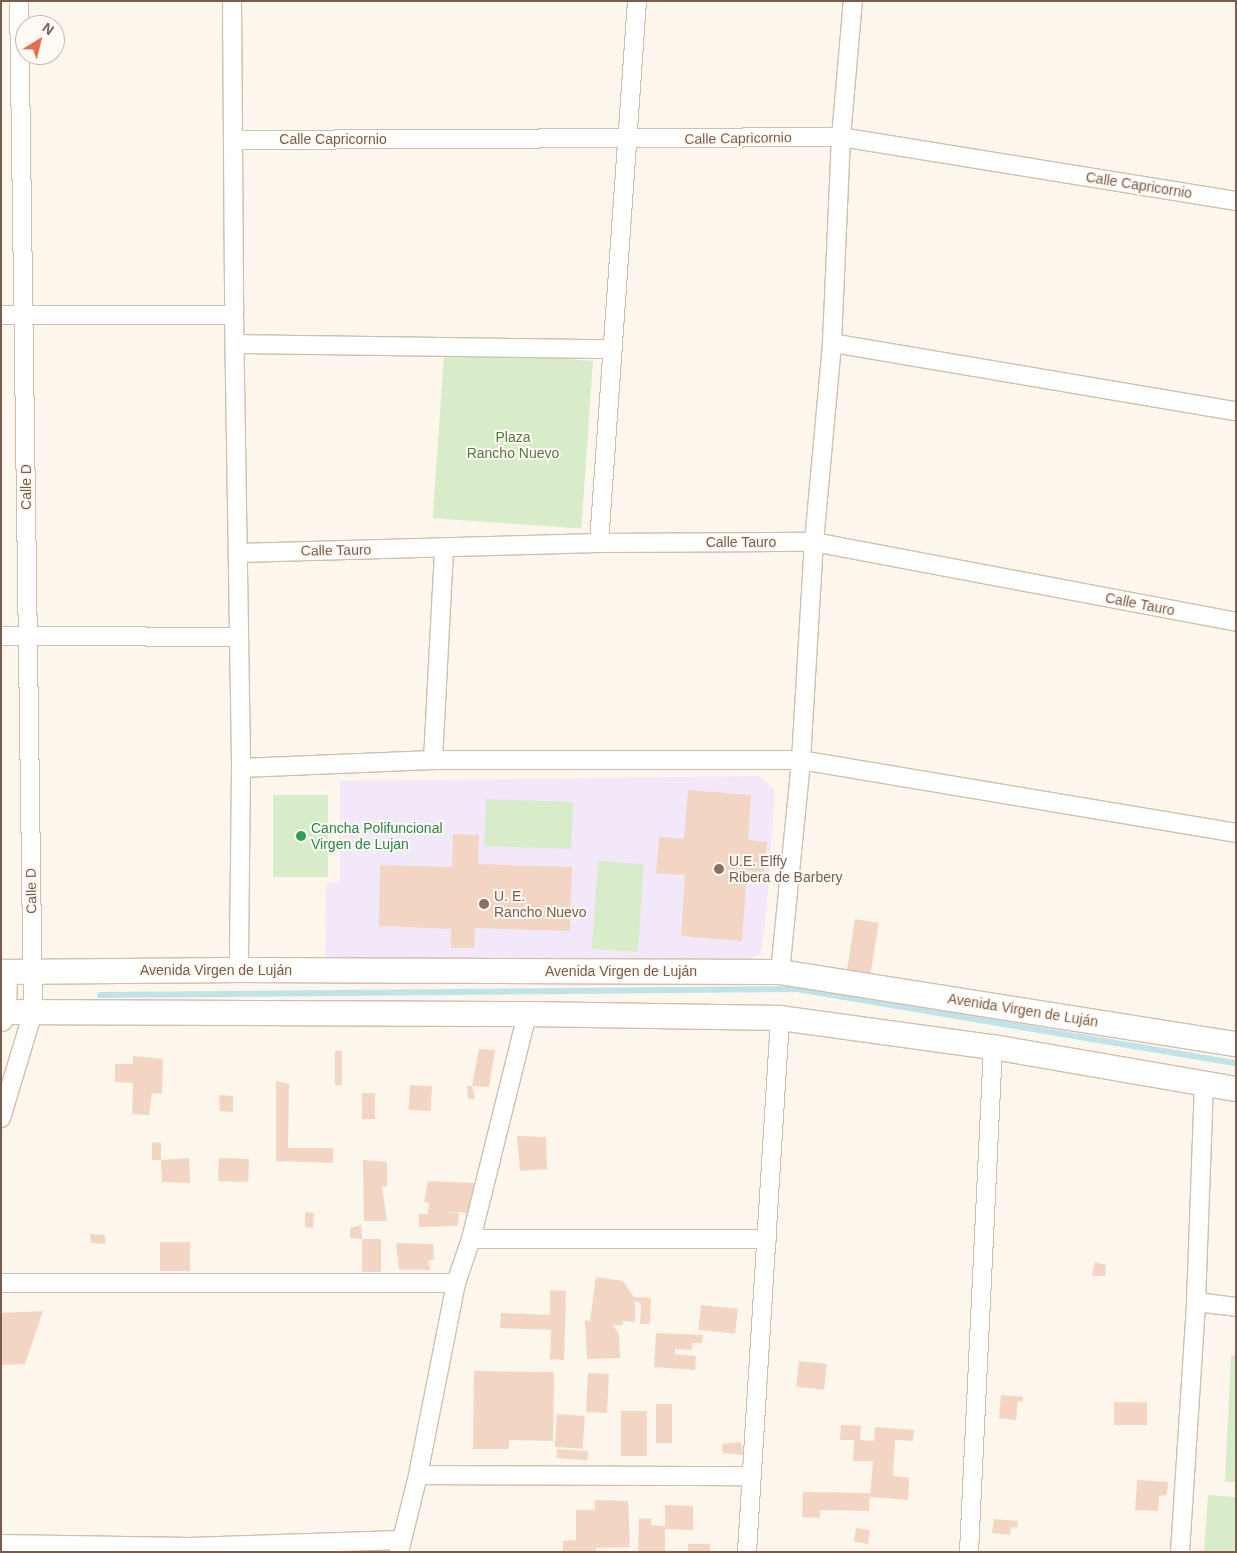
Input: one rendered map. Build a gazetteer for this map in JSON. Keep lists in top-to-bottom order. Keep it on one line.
{"streets":{"main road":["Avenida Virgen de Luján"],"street":["Calle Capricornio","Calle D","Calle Tauro"]},"crossings":[["Calle D","Avenida Virgen de Luján"]],"parks":["Plaza Rancho Nuevo"],"places":["Cancha Polifuncional Virgen de Lujan","U.E. Elffy Ribera de Barbery","U. E. Rancho Nuevo"],"north":"top right"}
